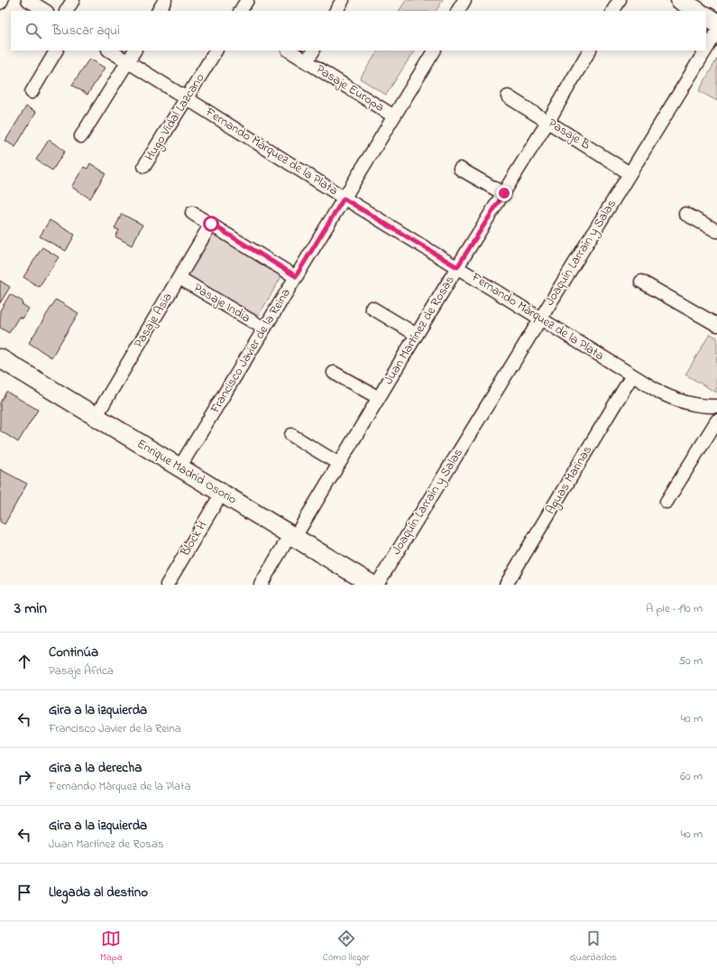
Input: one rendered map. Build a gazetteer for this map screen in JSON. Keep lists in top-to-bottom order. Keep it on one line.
{"streets":{"street":["Pasaje Europa","Hugo Vidal Lazcano","Pasaje B","Fernando Márquez de la Plata","Joaquín Larraín y Salas","Pasaje India","Pasaje Asia","Juan Martínez de Rosas","Francisco Javier de la Reina","Enrique Madrid Osorio","Aguas Marinas","Block H"]},"crossings":[["Pasaje Europa","Francisco Javier de la Reina"],["Hugo Vidal Lazcano","Fernando Márquez de la Plata"],["Pasaje B","Joaquín Larraín y Salas"],["Pasaje B","Juan Martínez de Rosas"],["Fernando Márquez de la Plata","Joaquín Larraín y Salas"],["Fernando Márquez de la Plata","Juan Martínez de Rosas"],["Fernando Márquez de la Plata","Francisco Javier de la Reina"],["Fernando Márquez de la Plata","Aguas Marinas"],["Pasaje India","Pasaje Asia"],["Pasaje India","Francisco Javier de la Reina"],["Pasaje Asia","Enrique Madrid Osorio"],["Juan Martínez de Rosas","Enrique Madrid Osorio"],["Francisco Javier de la Reina","Enrique Madrid Osorio"],["Enrique Madrid Osorio","Block H"]],"page":{"search":"Buscar aquí","heading":["3 min","A pie · 190 m"],"list":[["Continúa","Pasaje África","50 m"],["Gira a la izquierda","Francisco Javier de la Reina","40 m"],["Gira a la derecha","Fernando Márquez de la Plata","60 m"],["Gira a la izquierda","Juan Martínez de Rosas","40 m"],"Llegada al destino"],"nav":["Mapa","Cómo llegar","Guardados"]}}
